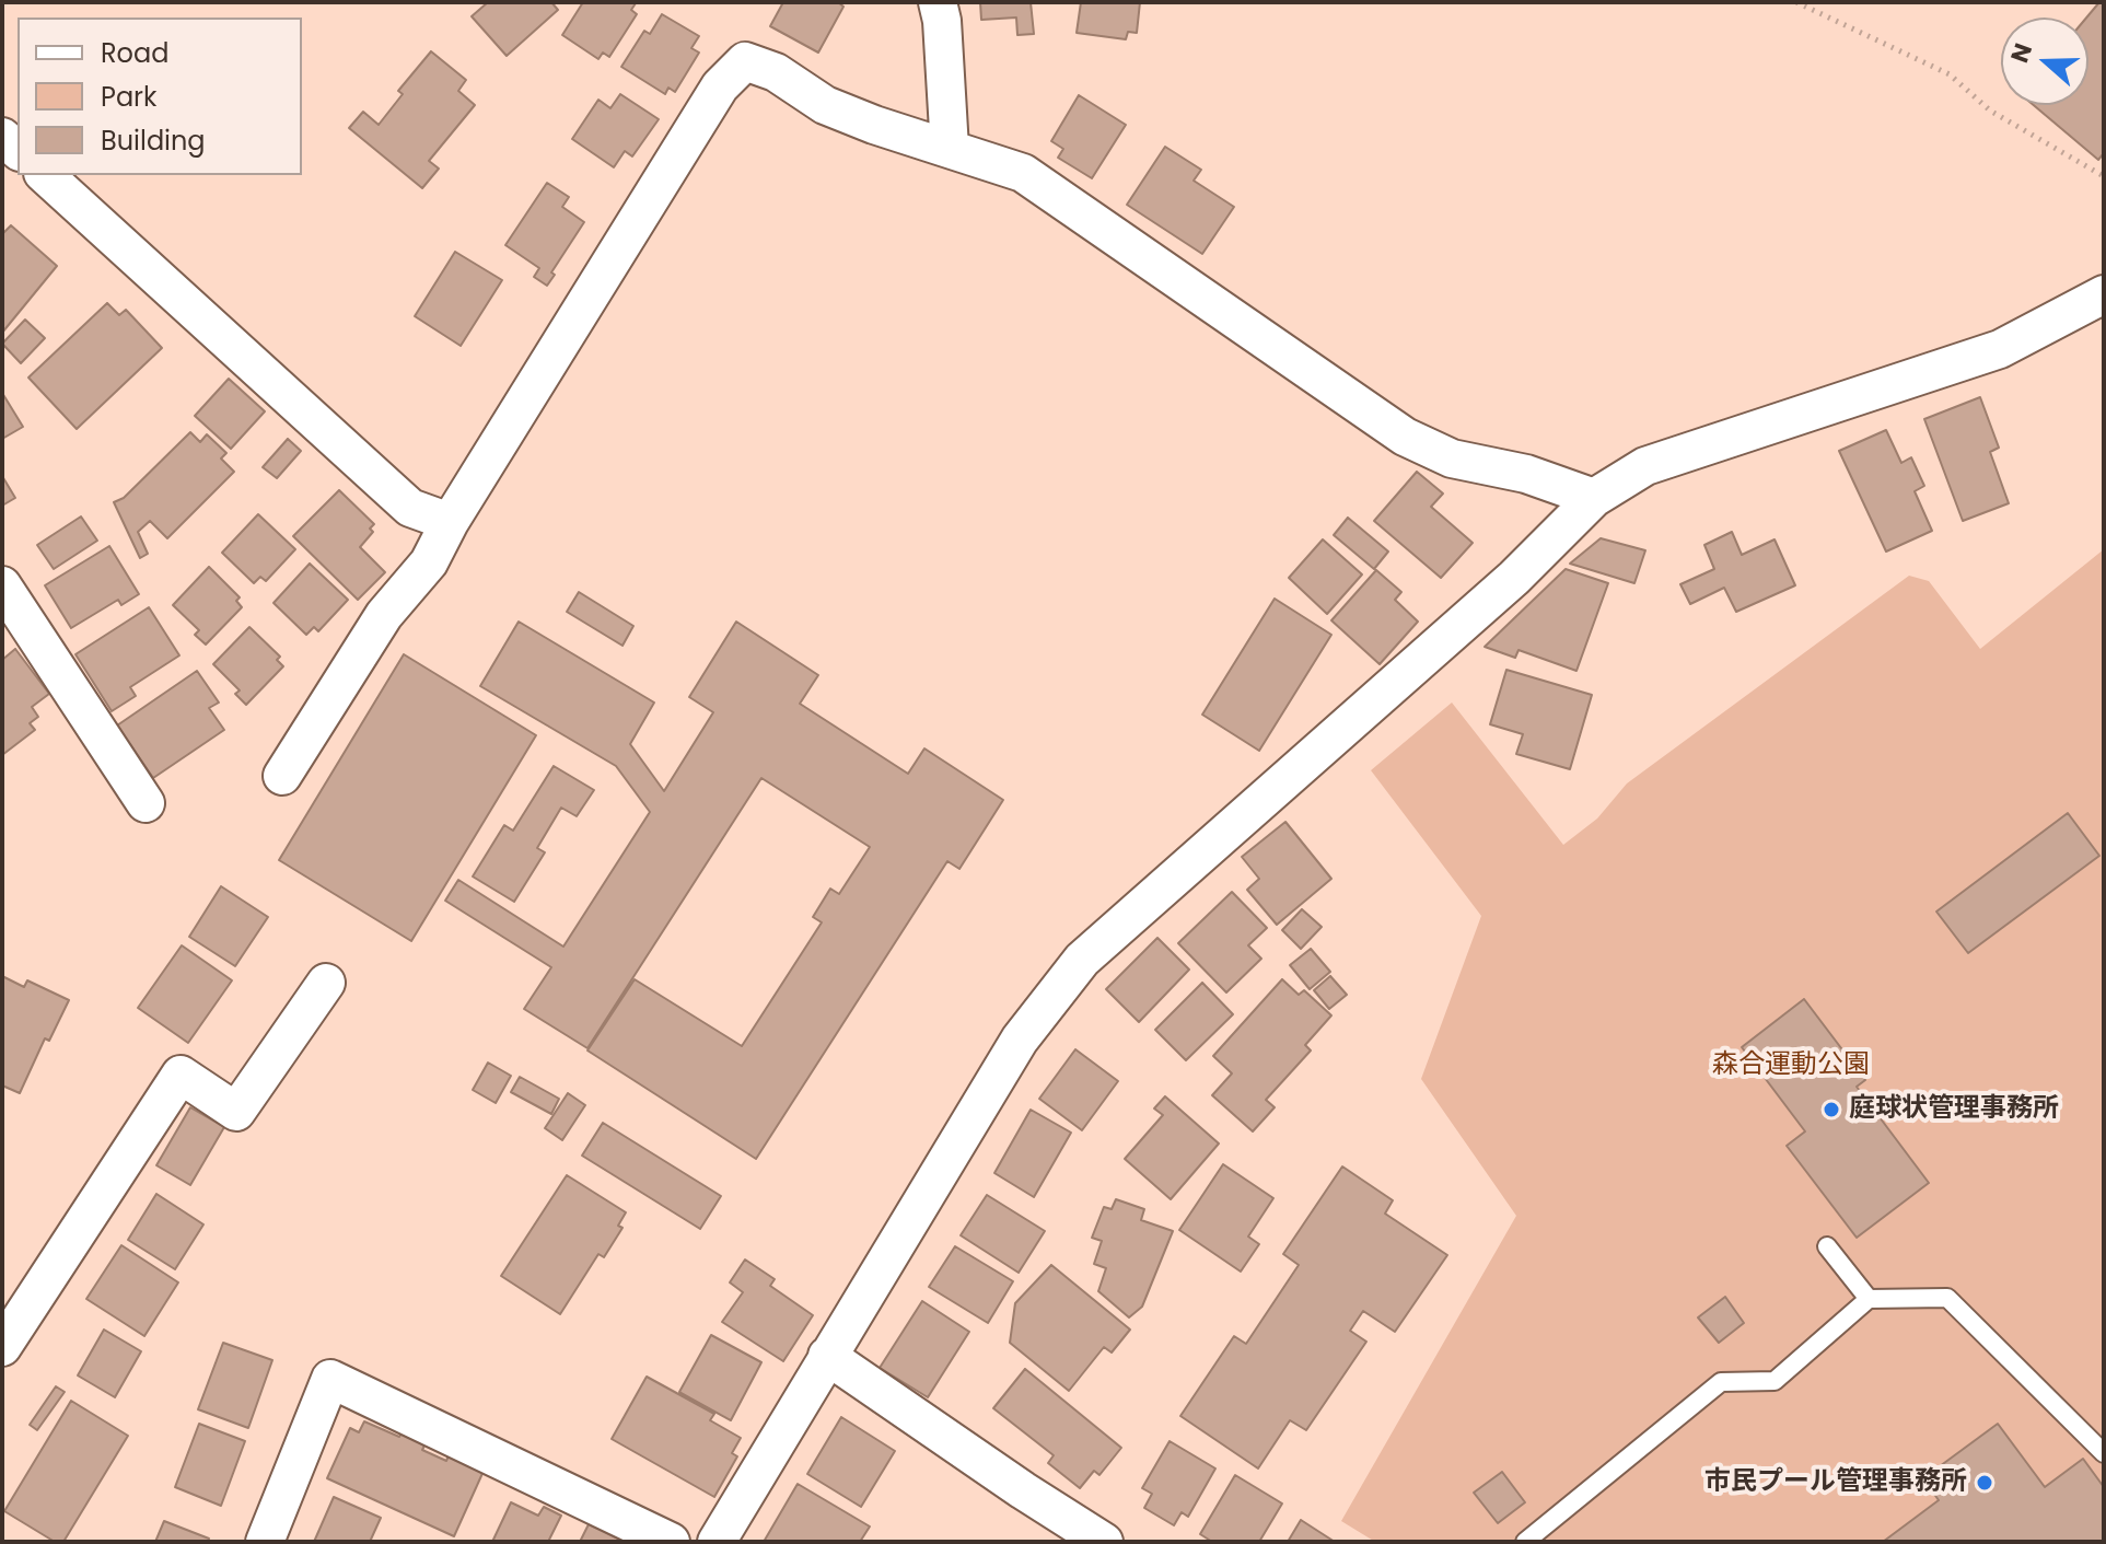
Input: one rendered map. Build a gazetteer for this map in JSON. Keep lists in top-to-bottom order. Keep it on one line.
{"parks":["森合運動公園"],"places":["庭球状管理事務所","市民プール管理事務所"],"legend":["Road","Park","Building"],"north":"left"}
